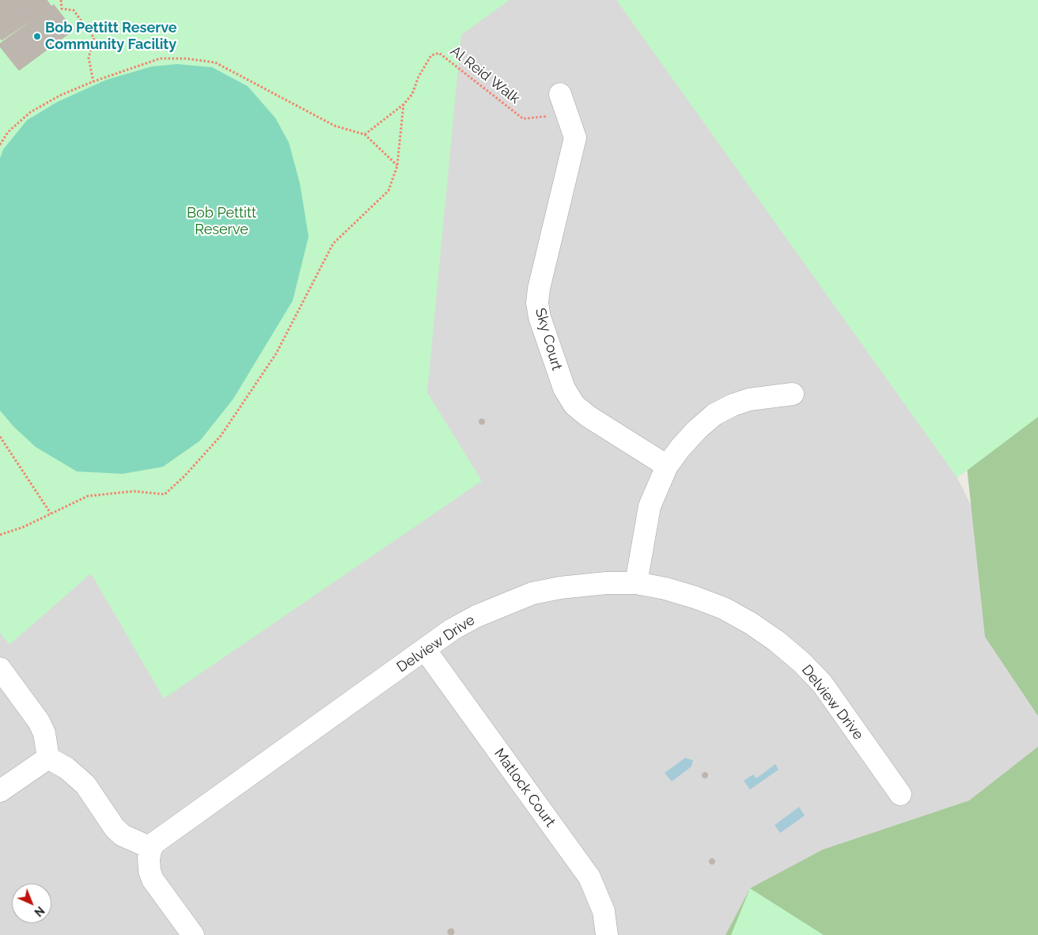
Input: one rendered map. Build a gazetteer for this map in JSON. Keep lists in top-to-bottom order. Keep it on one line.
{"streets":{"street":["Sky Court","Delview Drive","Matlock Court"],"path":["Al Reid Walk"]},"crossings":[["Al Reid Walk","Sky Court"],["Delview Drive","Matlock Court"]],"parks":["Bob Pettitt Reserve"],"places":["Bob Pettitt Reserve Community Facility"],"north":"bottom right"}
